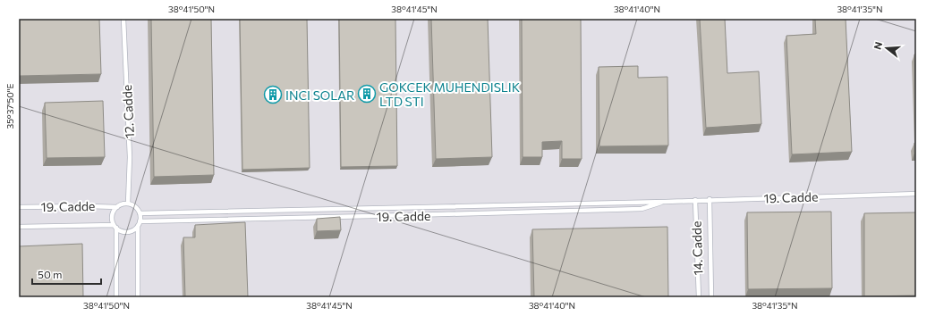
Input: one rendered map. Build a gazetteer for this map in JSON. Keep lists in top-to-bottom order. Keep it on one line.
{"streets":{"lane":["12. Cadde","19. Cadde","14. Cadde"]},"crossings":[["12. Cadde","19. Cadde"],["19. Cadde","14. Cadde"]],"places":{"building":["GOKCEK MUHENDISLIK LTD STI","INCI SOLAR"]},"scale_bar":"50 m","north":"left","coordinates":["38°41'50\"N","38°41'45\"N","38°41'40\"N","38°41'35\"N","35°37'50\"E"]}
